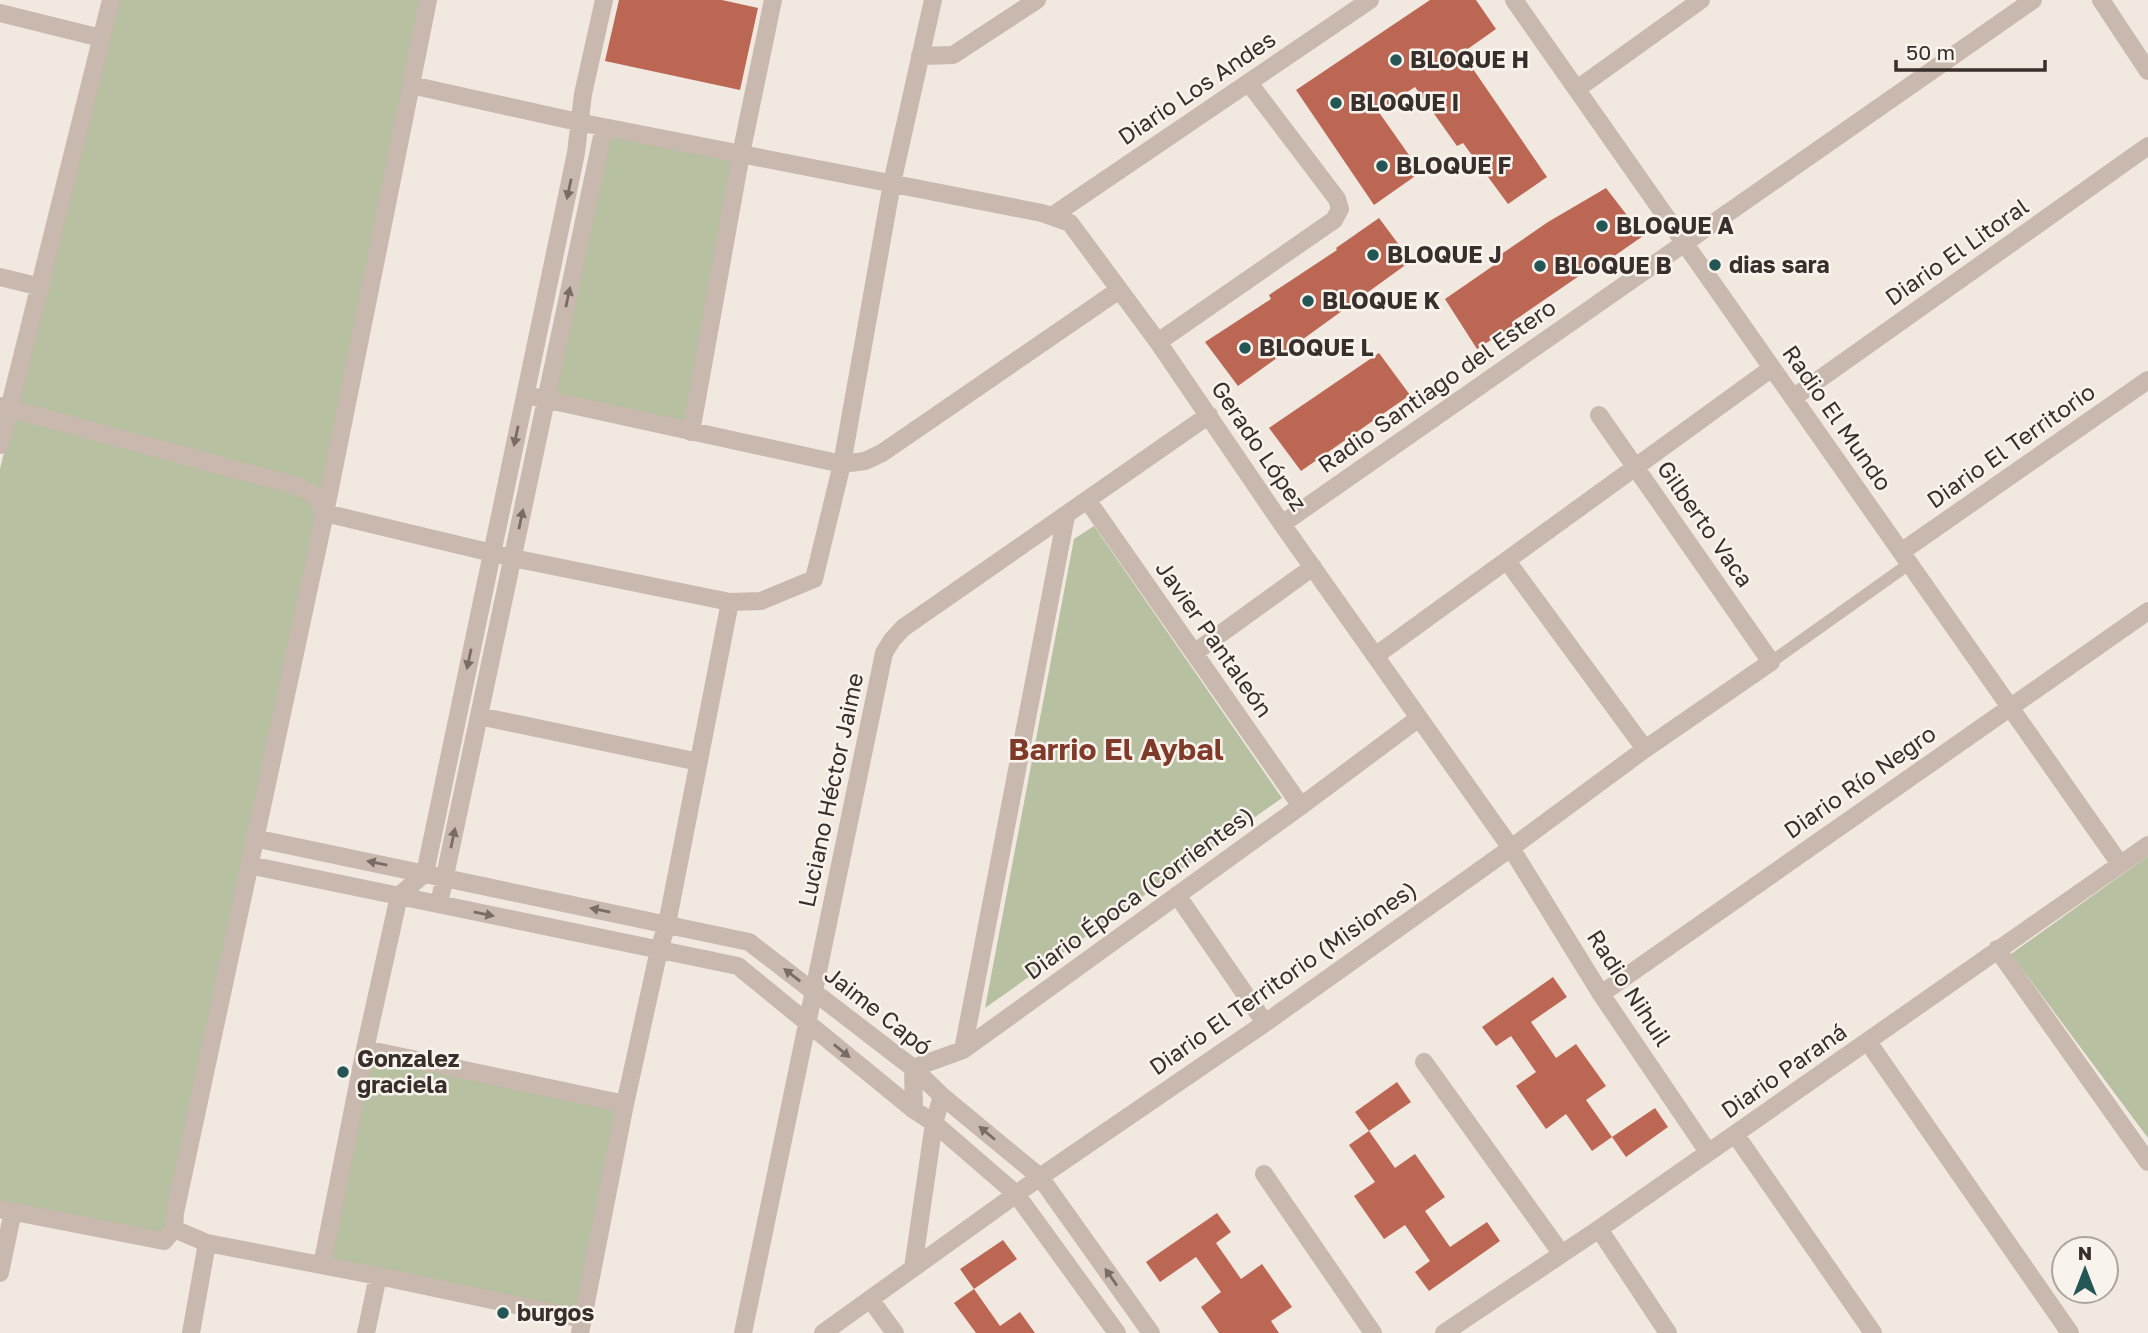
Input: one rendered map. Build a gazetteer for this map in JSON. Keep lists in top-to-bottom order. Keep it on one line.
{"streets":{"street":["Diario Los Andes","Diario El Litoral","Radio Santiago del Estero","Radio El Mundo","Gerado López","Diario El Territorio","Gilberto Vaca","Javier Pantaleón","Diario Río Negro","Luciano Héctor Jaime","Diario Época (Corrientes)","Diario El Territorio (Misiones)","Radio Nihuil","Jaime Capó","Diario Paraná"]},"crossings":[["Diario Los Andes","Gerado López"],["Diario El Litoral","Radio El Mundo"],["Radio Santiago del Estero","Radio El Mundo"],["Radio Santiago del Estero","Gerado López"],["Radio El Mundo","Diario El Territorio"],["Radio El Mundo","Diario Río Negro"],["Radio El Mundo","Diario Paraná"],["Gerado López","Luciano Héctor Jaime"],["Gerado López","Diario Época (Corrientes)"],["Gerado López","Diario El Territorio (Misiones)"],["Gerado López","Radio Nihuil"],["Gilberto Vaca","Diario El Territorio (Misiones)"],["Javier Pantaleón","Luciano Héctor Jaime"],["Javier Pantaleón","Diario Época (Corrientes)"],["Diario Río Negro","Radio Nihuil"],["Luciano Héctor Jaime","Jaime Capó"],["Diario Época (Corrientes)","Jaime Capó"],["Diario El Territorio (Misiones)","Radio Nihuil"],["Diario El Territorio (Misiones)","Jaime Capó"],["Radio Nihuil","Diario Paraná"]],"districts":["Barrio El Aybal"],"places":["BLOQUE H","BLOQUE I","BLOQUE F","BLOQUE A","BLOQUE J","dias sara","BLOQUE B","BLOQUE K","BLOQUE L","Gonzalez graciela","burgos"],"scale_bar":"50 m","north":"top"}
